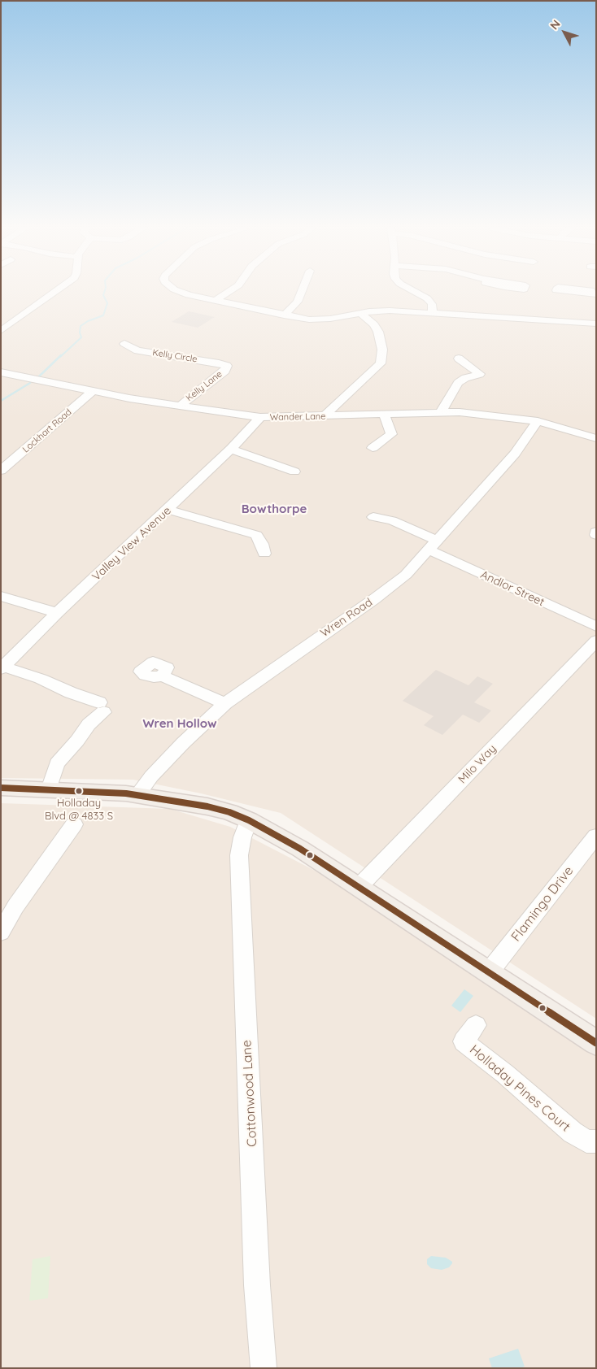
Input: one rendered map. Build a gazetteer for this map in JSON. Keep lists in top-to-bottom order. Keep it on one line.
{"streets":{"street":["Kelly Circle","Kelly Lane","Wander Lane","Lockhart Road","Valley View Avenue","Andlor Street","Wren Road","Milo Way","Flamingo Drive","Holladay Pines Court","Cottonwood Lane"]},"crossings":[["Kelly Circle","Kelly Lane"],["Kelly Lane","Wander Lane"],["Wander Lane","Lockhart Road"],["Wander Lane","Valley View Avenue"],["Wander Lane","Wren Road"],["Andlor Street","Wren Road"]],"districts":["Bowthorpe","Wren Hollow"],"places":["Holladay Blvd @ 4833 S"],"north":"top left"}
